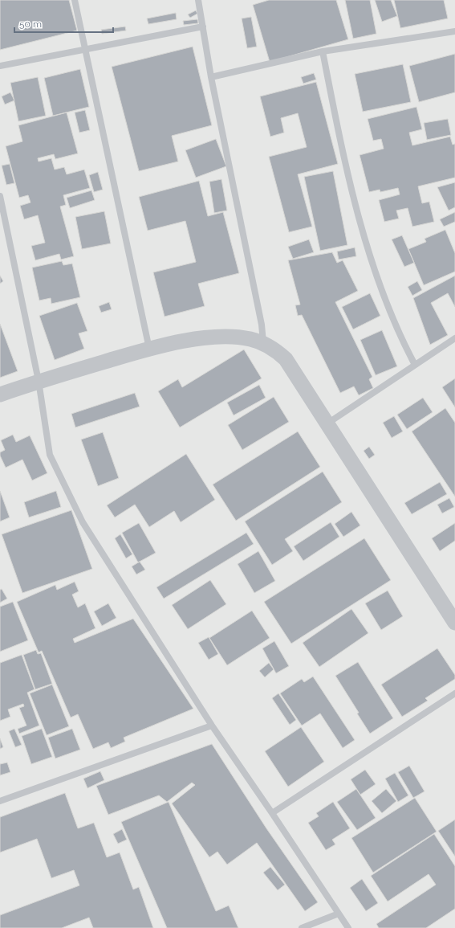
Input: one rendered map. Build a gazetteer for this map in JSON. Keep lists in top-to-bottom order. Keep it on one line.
{"scale_bar":"50 m"}
